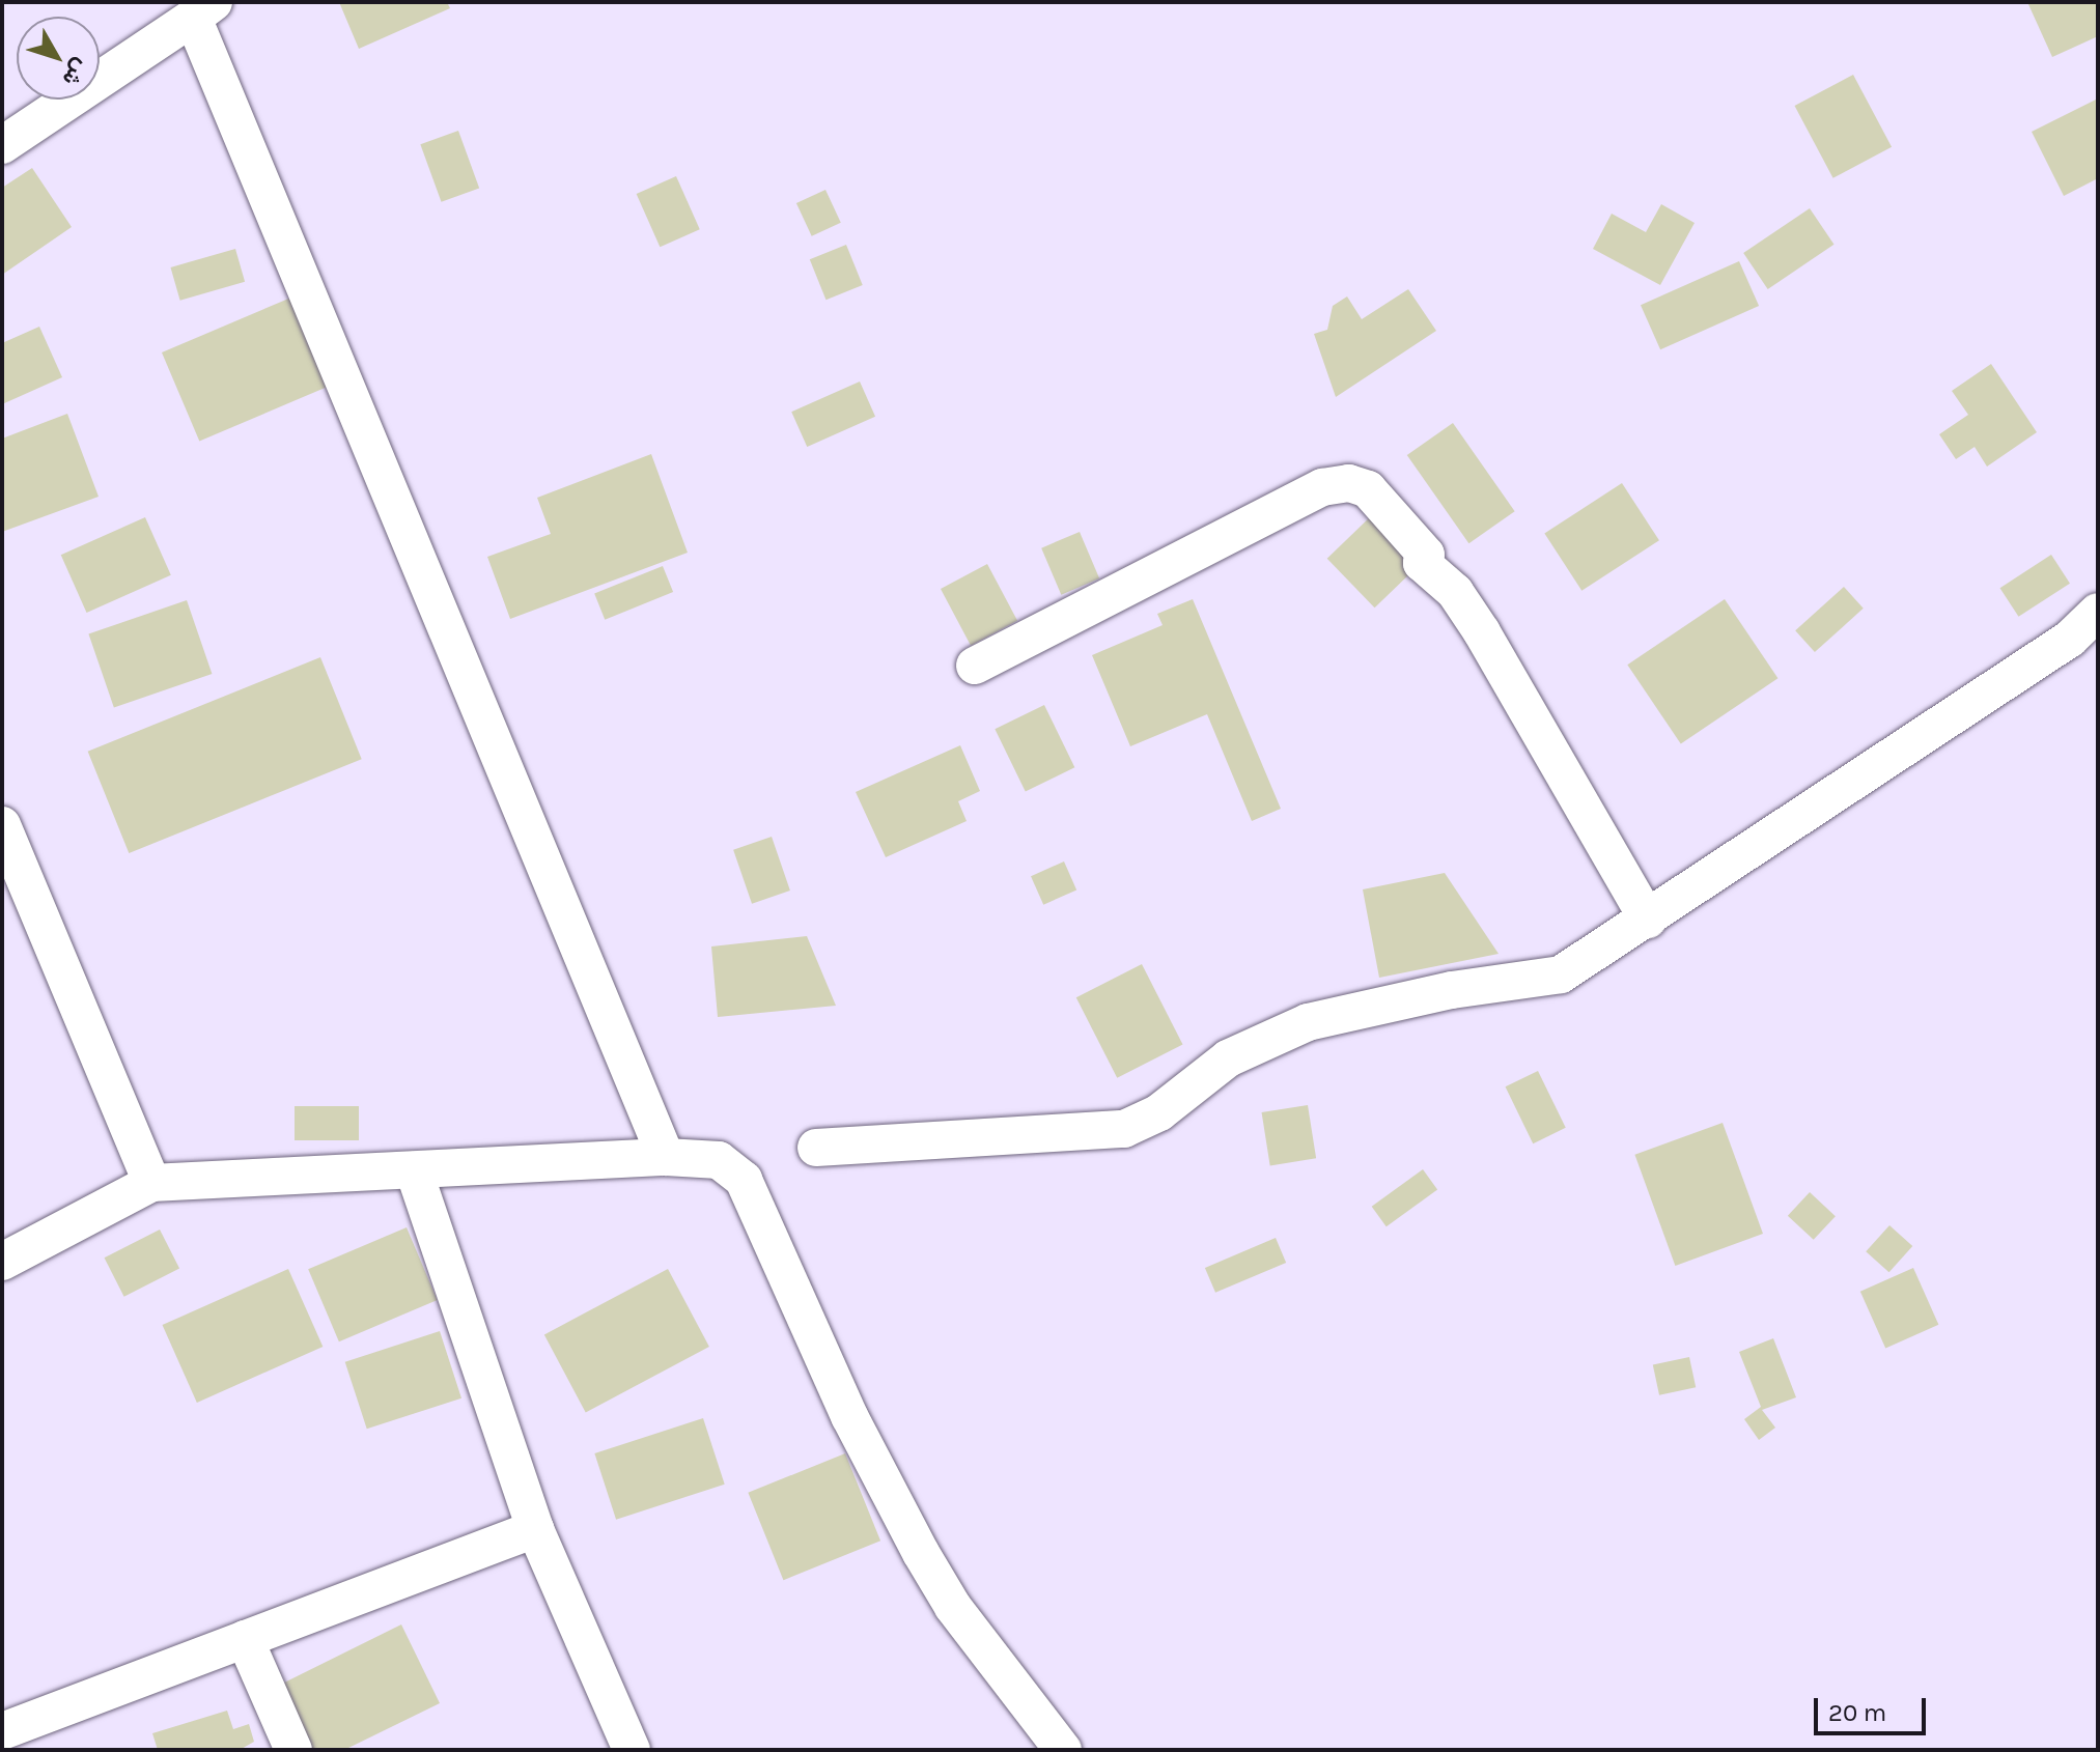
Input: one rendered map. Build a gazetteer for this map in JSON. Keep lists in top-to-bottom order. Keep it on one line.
{"scale_bar":"20 m","north":"bottom right"}
